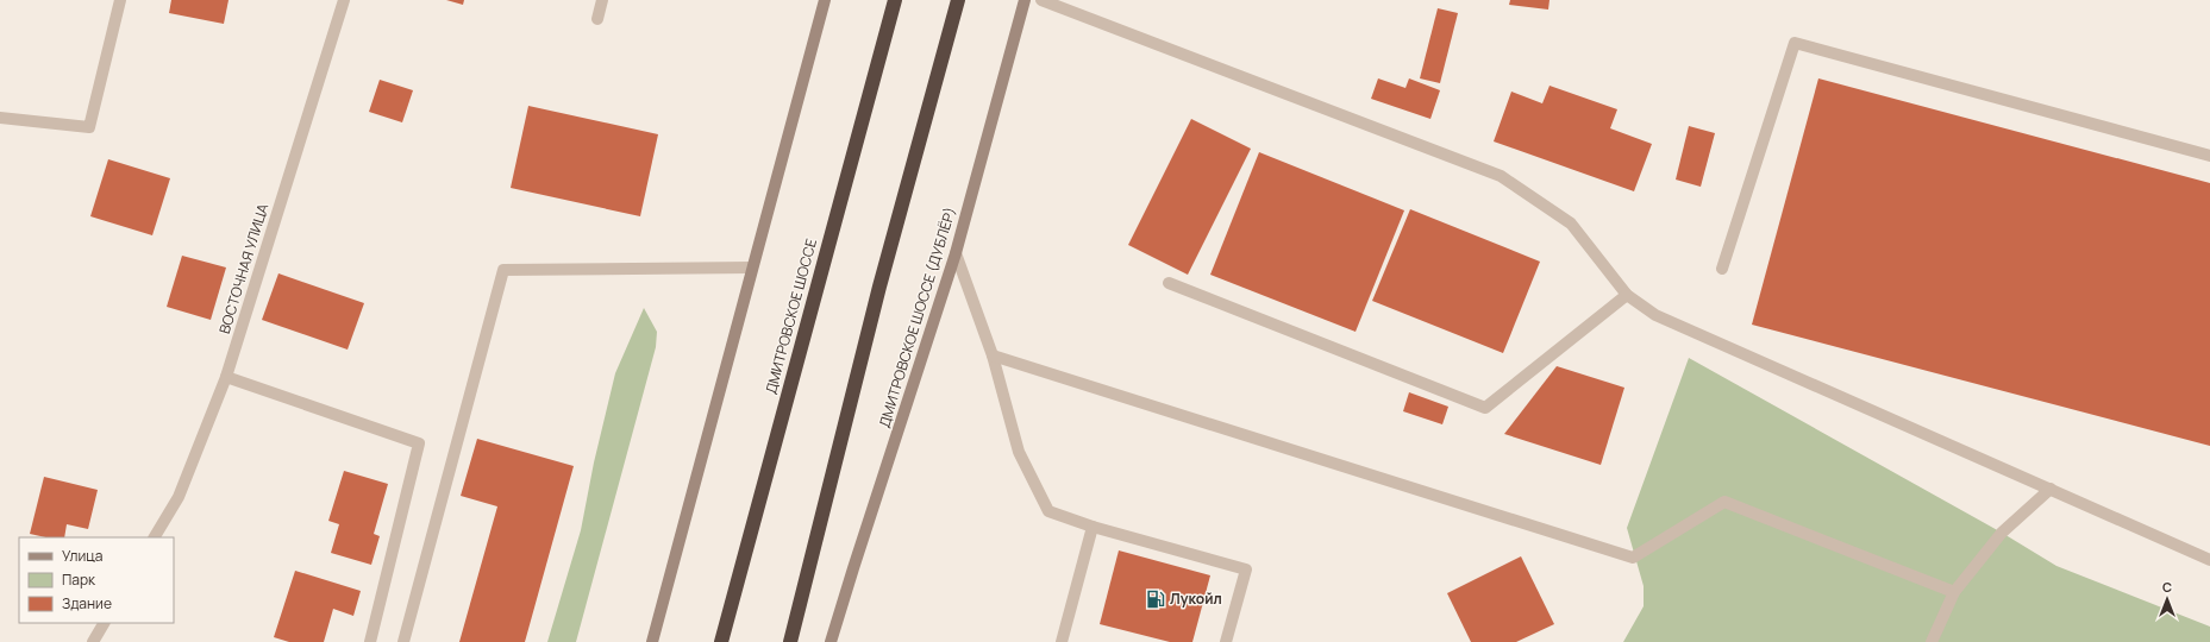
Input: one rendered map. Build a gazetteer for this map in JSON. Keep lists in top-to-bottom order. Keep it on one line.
{"streets":{"highway":["ДМИТРОВСКОЕ ШОССЕ"],"main road":["ДМИТРОВСКОЕ ШОССЕ (ДУБЛЁР)"],"street":["ВОСТОЧНАЯ УЛИЦА"]},"places":{"fuel station":["Лукойл"]},"legend":["Улица","Парк","Здание"],"north":"top"}
